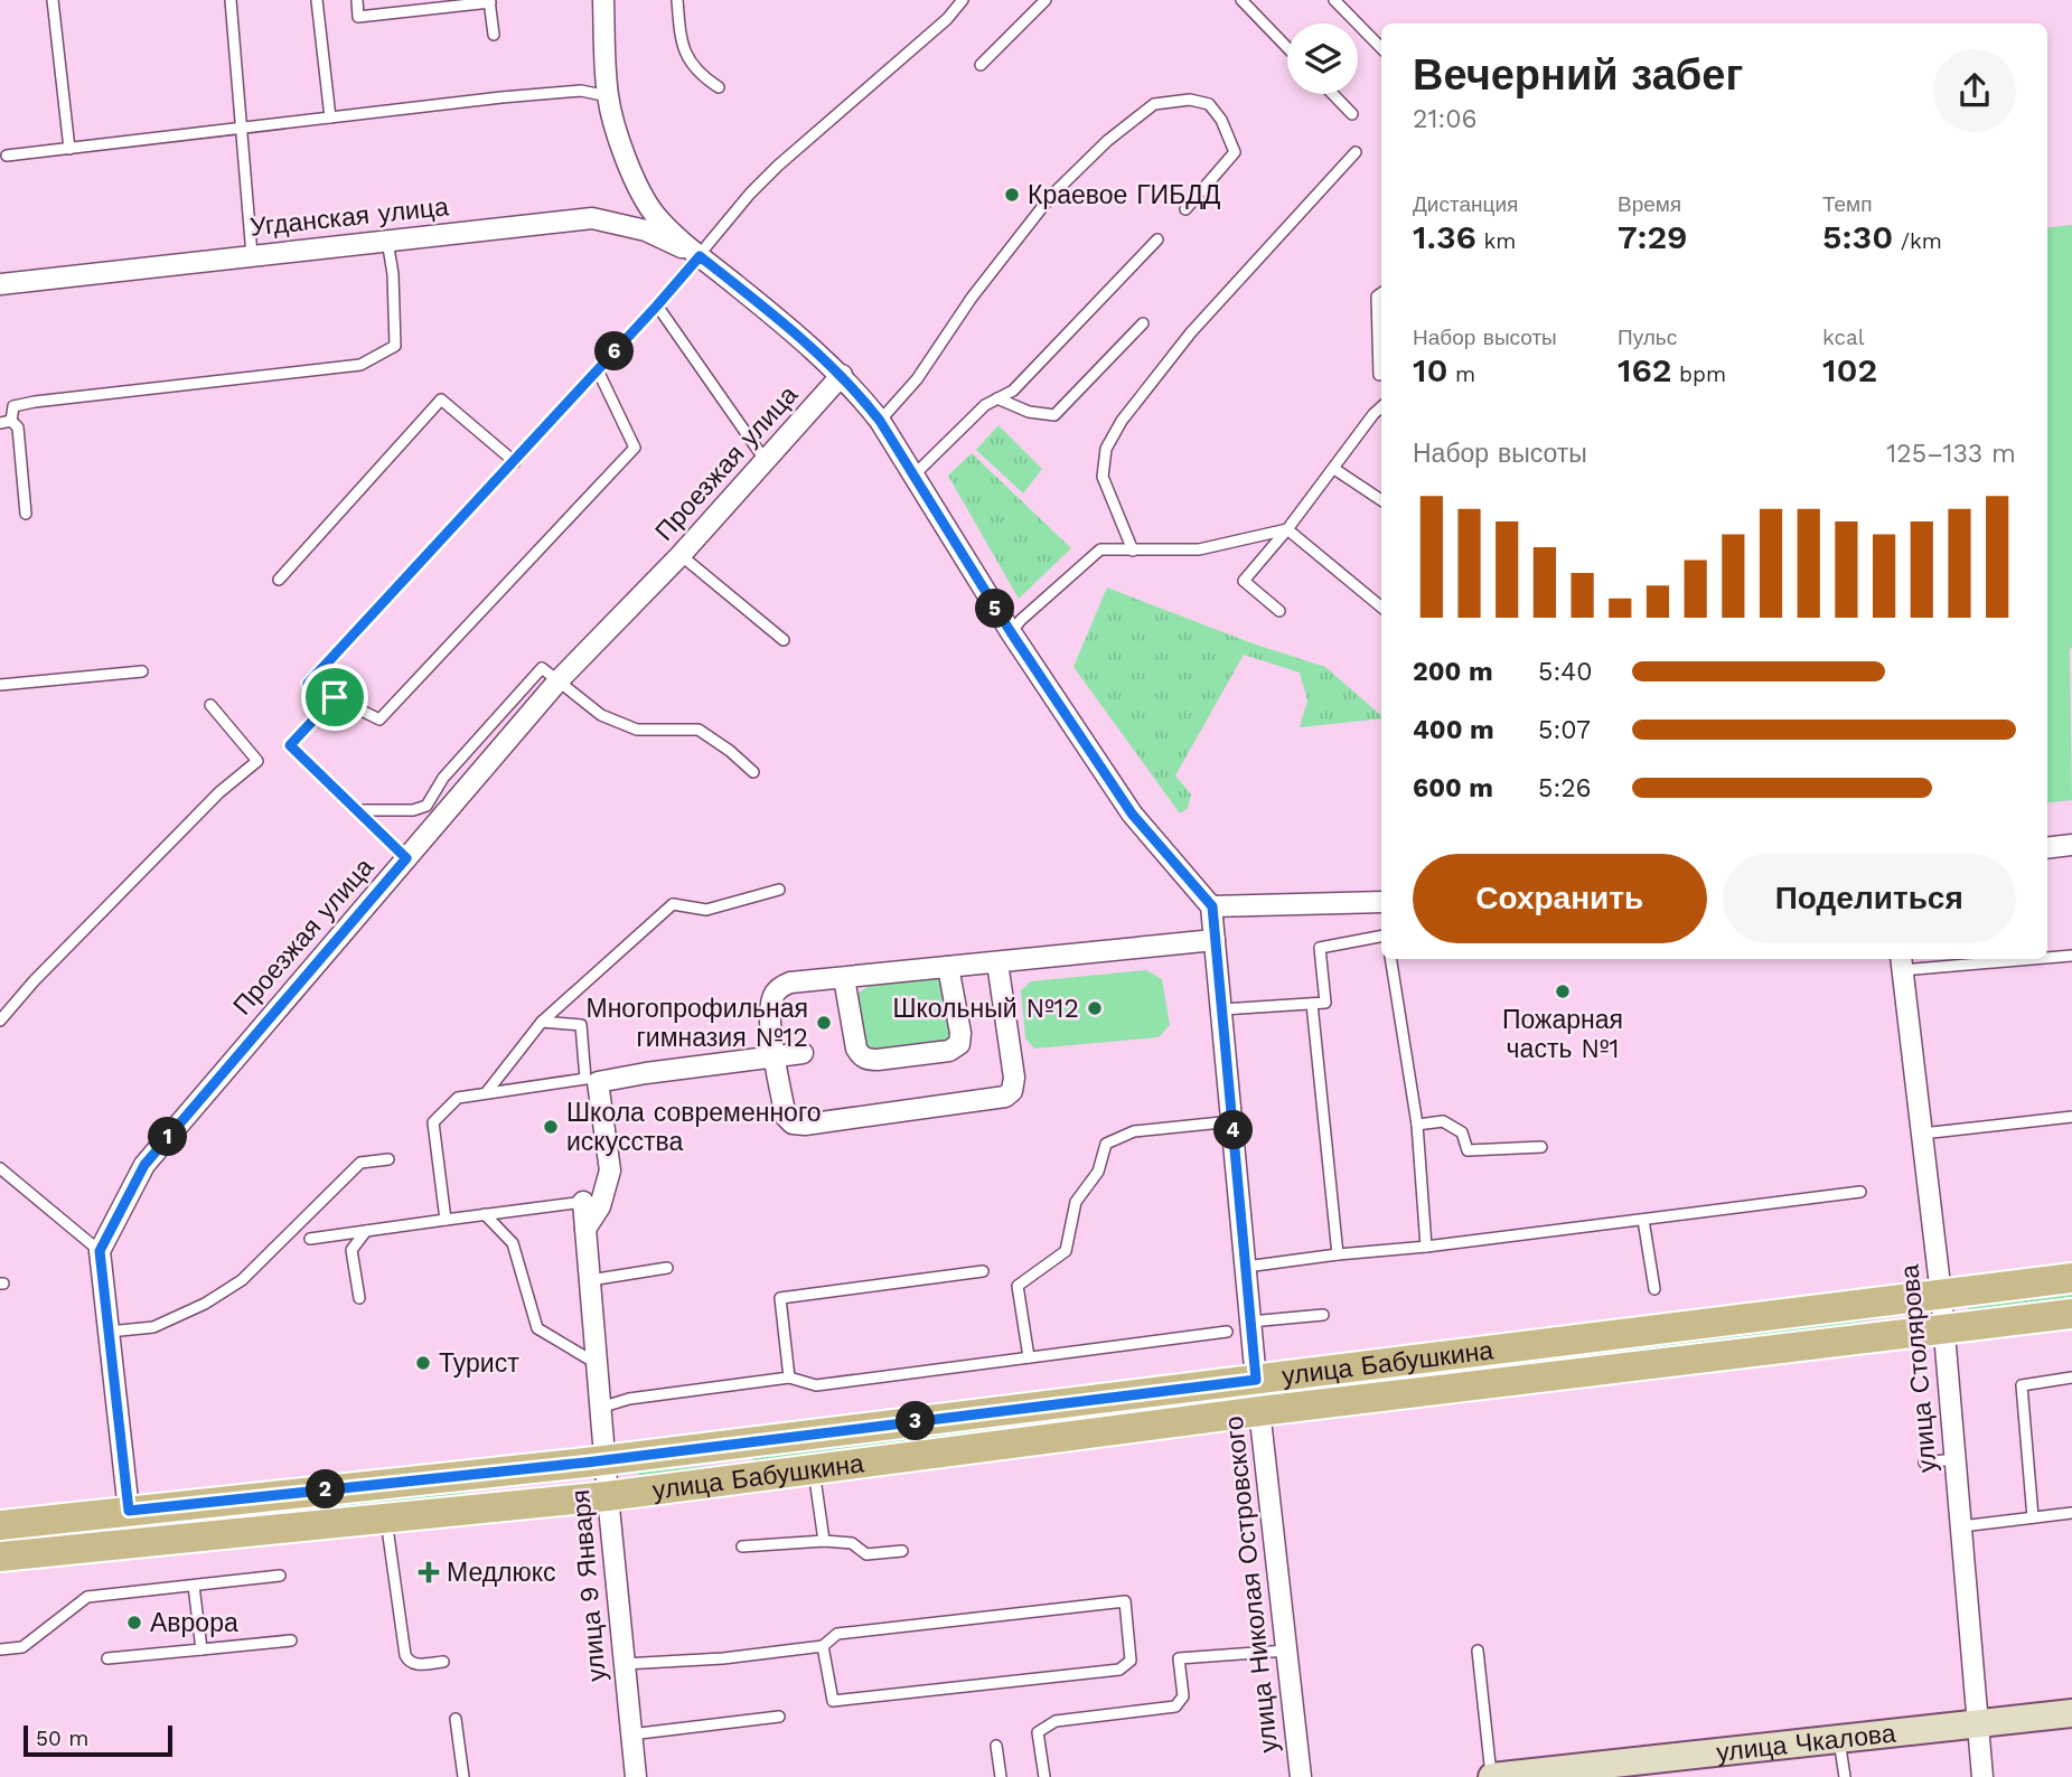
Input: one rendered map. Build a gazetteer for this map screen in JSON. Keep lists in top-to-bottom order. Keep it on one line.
{"streets":{"main road":["улица Бабушкина","улица Чкалова"],"street":["Угданская улица","Проезжая улица","улица Столярова","улица Николая Островского","улица 9 Января"]},"crossings":[["улица Бабушкина","улица Столярова"],["улица Бабушкина","улица Николая Островского"],["улица Бабушкина","улица 9 Января"],["улица Столярова","улица Чкалова"]],"places":{"other":["Краевое ГИБДД","Пожарная часть №1","Школьный №12","Многопрофильная гимназия №12","Школа современного искусства","Турист","Аврора"],"health":["Медлюкс"]},"scale_bar":"50 m","page":{"heading":["Вечерний забег","21:06"],"stats":[["Дистанция","1.36 km"],["Время","7:29"],["Темп","5:30 /km"],["Набор высоты","10 m"],["Пульс","162 bpm"],["kcal","102"]],"pins":["6","5","4","1","3","2"],"chart":["Набор высоты","125–133 m"],"list":[{"name":"200 m","note":"5:40"},{"name":"400 m","note":"5:07"},{"name":"600 m","note":"5:26"}],"buttons":["Сохранить","Поделиться"],"scale":"50 m"}}
